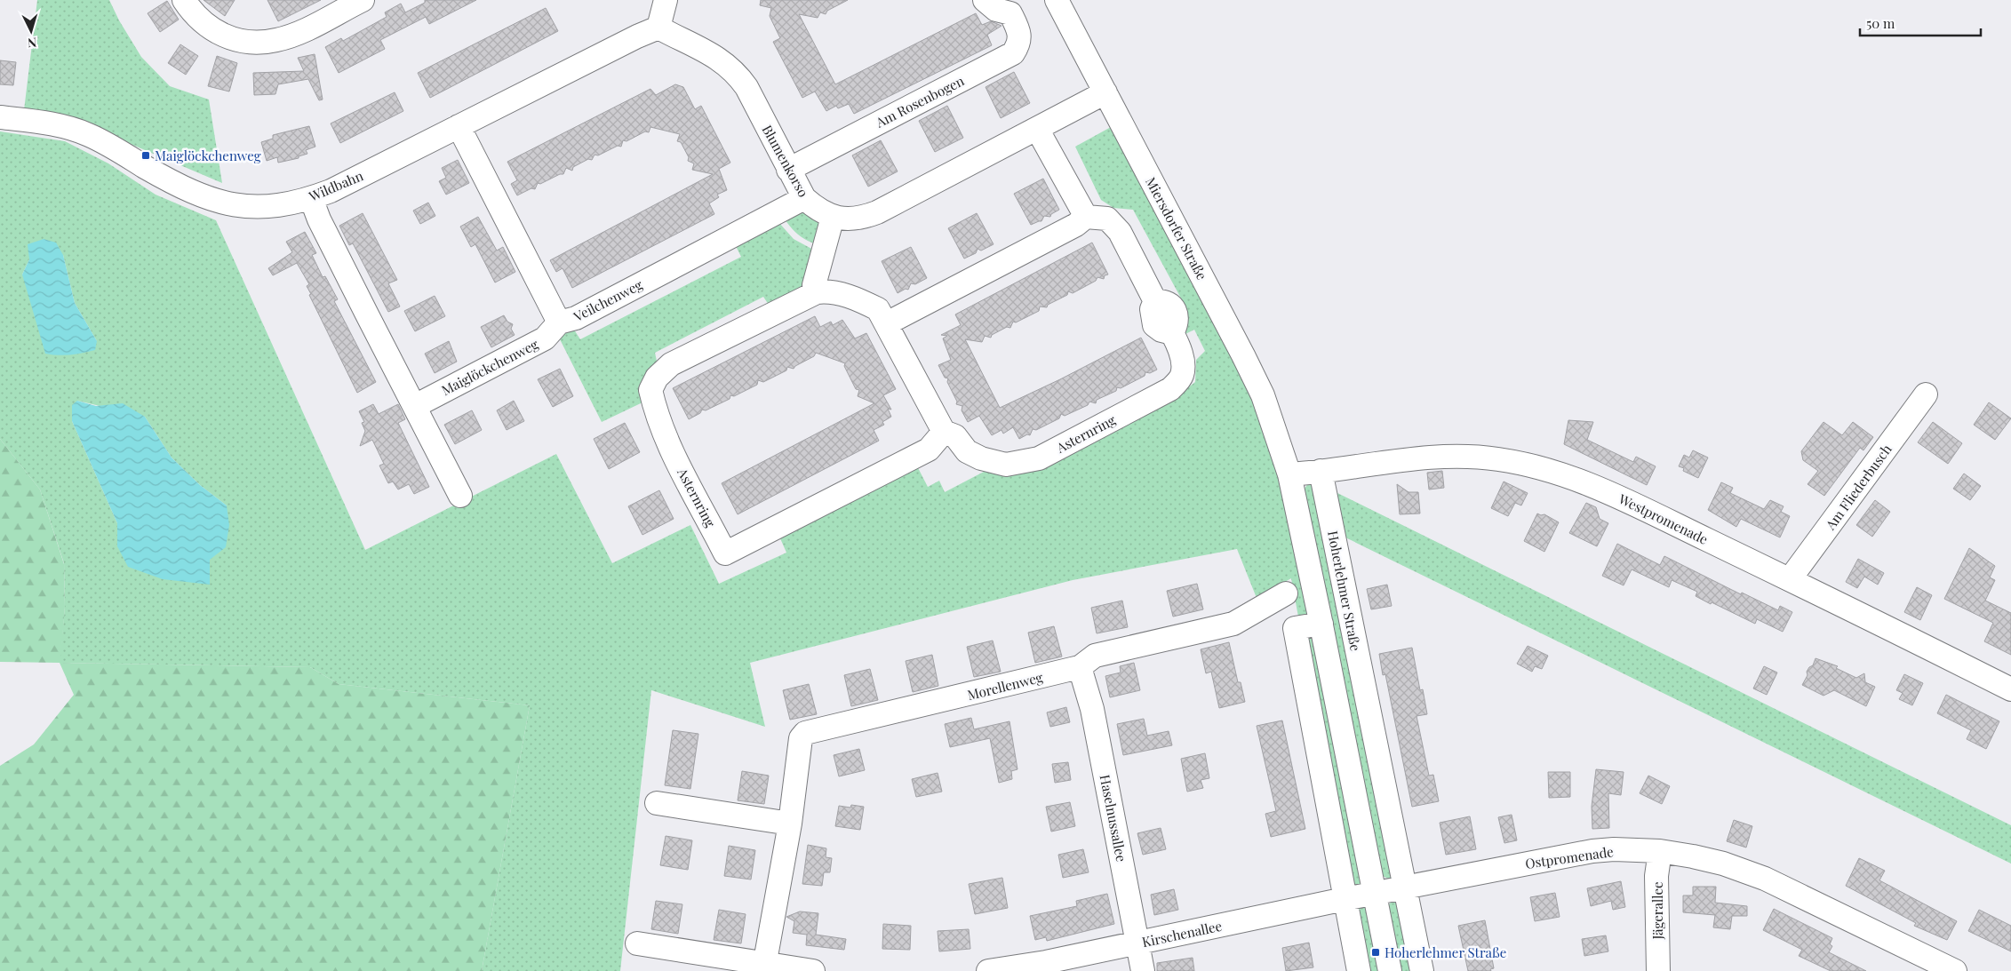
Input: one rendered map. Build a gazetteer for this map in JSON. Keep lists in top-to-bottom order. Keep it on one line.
{"streets":{"street":["Am Rosenbogen","Blumenkorso","Wildbahn","Miersdorfer Straße","Veilchenweg","Maiglöckchenweg","Asternring","Am Fliederbusch","Westpromenade","Hoherlehmer Straße","Morellenweg","Haselnussallee","Ostpromenade","Jägerallee","Kirschenallee"]},"crossings":[["Am Rosenbogen","Blumenkorso"],["Blumenkorso","Wildbahn"],["Blumenkorso","Miersdorfer Straße"],["Blumenkorso","Veilchenweg"],["Wildbahn","Veilchenweg"],["Miersdorfer Straße","Westpromenade"],["Veilchenweg","Maiglöckchenweg"],["Am Fliederbusch","Westpromenade"],["Westpromenade","Hoherlehmer Straße"],["Hoherlehmer Straße","Ostpromenade"],["Morellenweg","Haselnussallee"],["Haselnussallee","Kirschenallee"],["Ostpromenade","Jägerallee"],["Ostpromenade","Kirschenallee"]],"places":{"transit":["Maiglöckchenweg","Hoherlehmer Straße"]},"scale_bar":"50 m","north":"bottom"}
